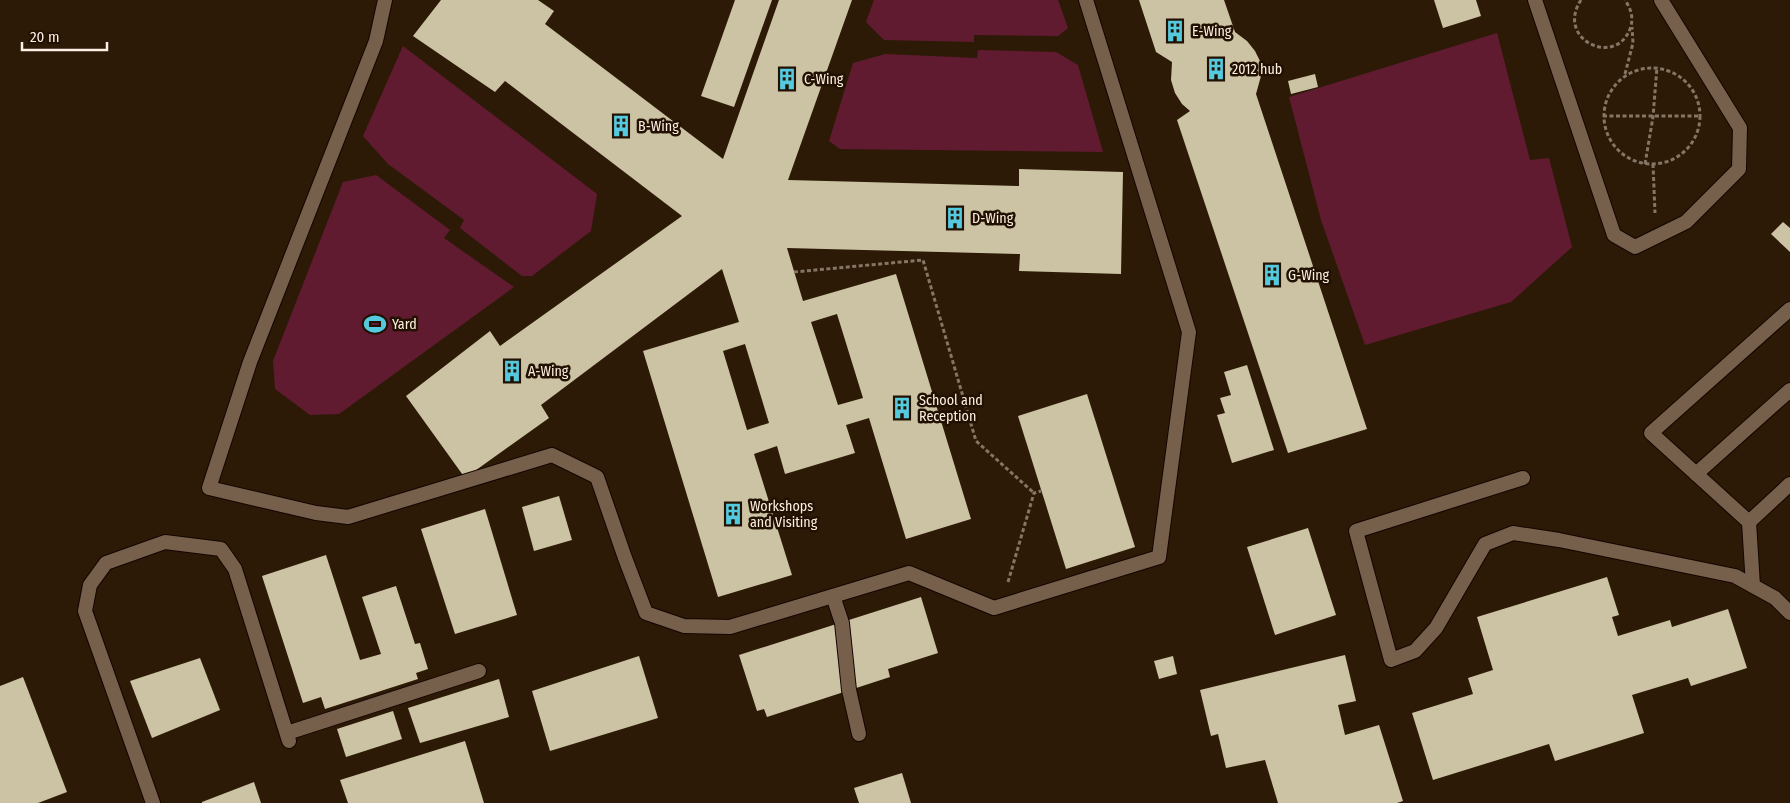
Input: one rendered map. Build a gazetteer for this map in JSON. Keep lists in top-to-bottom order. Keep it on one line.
{"places":{"building":["E-Wing","2012 hub","C-Wing","B-Wing","D-Wing","G-Wing","A-Wing","School and Reception","Workshops and Visiting"],"sports":["Yard"]},"scale_bar":"20 m"}
